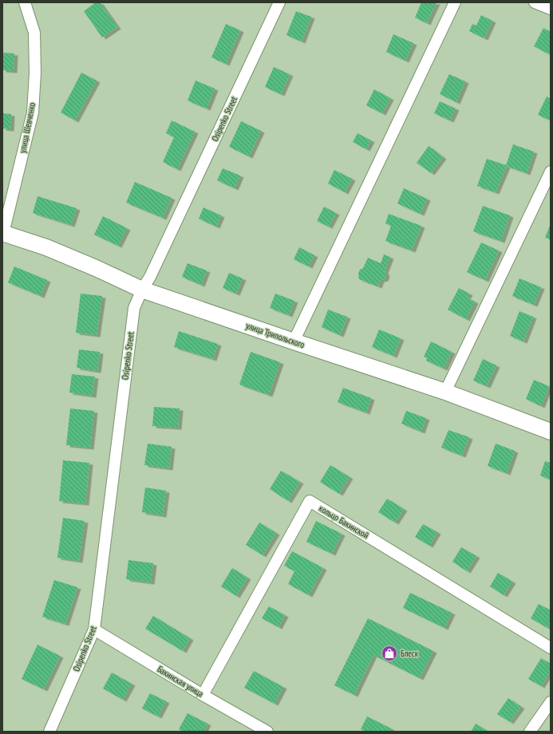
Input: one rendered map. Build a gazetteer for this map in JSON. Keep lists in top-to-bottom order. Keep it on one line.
{"streets":{"street":["Osipenko Street","улица Шевченко","улица Трипольского","кольцо Бакинской","Бакинская улица"]},"crossings":[["Osipenko Street","улица Трипольского"],["Osipenko Street","Бакинская улица"],["улица Шевченко","улица Трипольского"],["кольцо Бакинской","Бакинская улица"]],"places":{"shop":["Блеск"]}}
